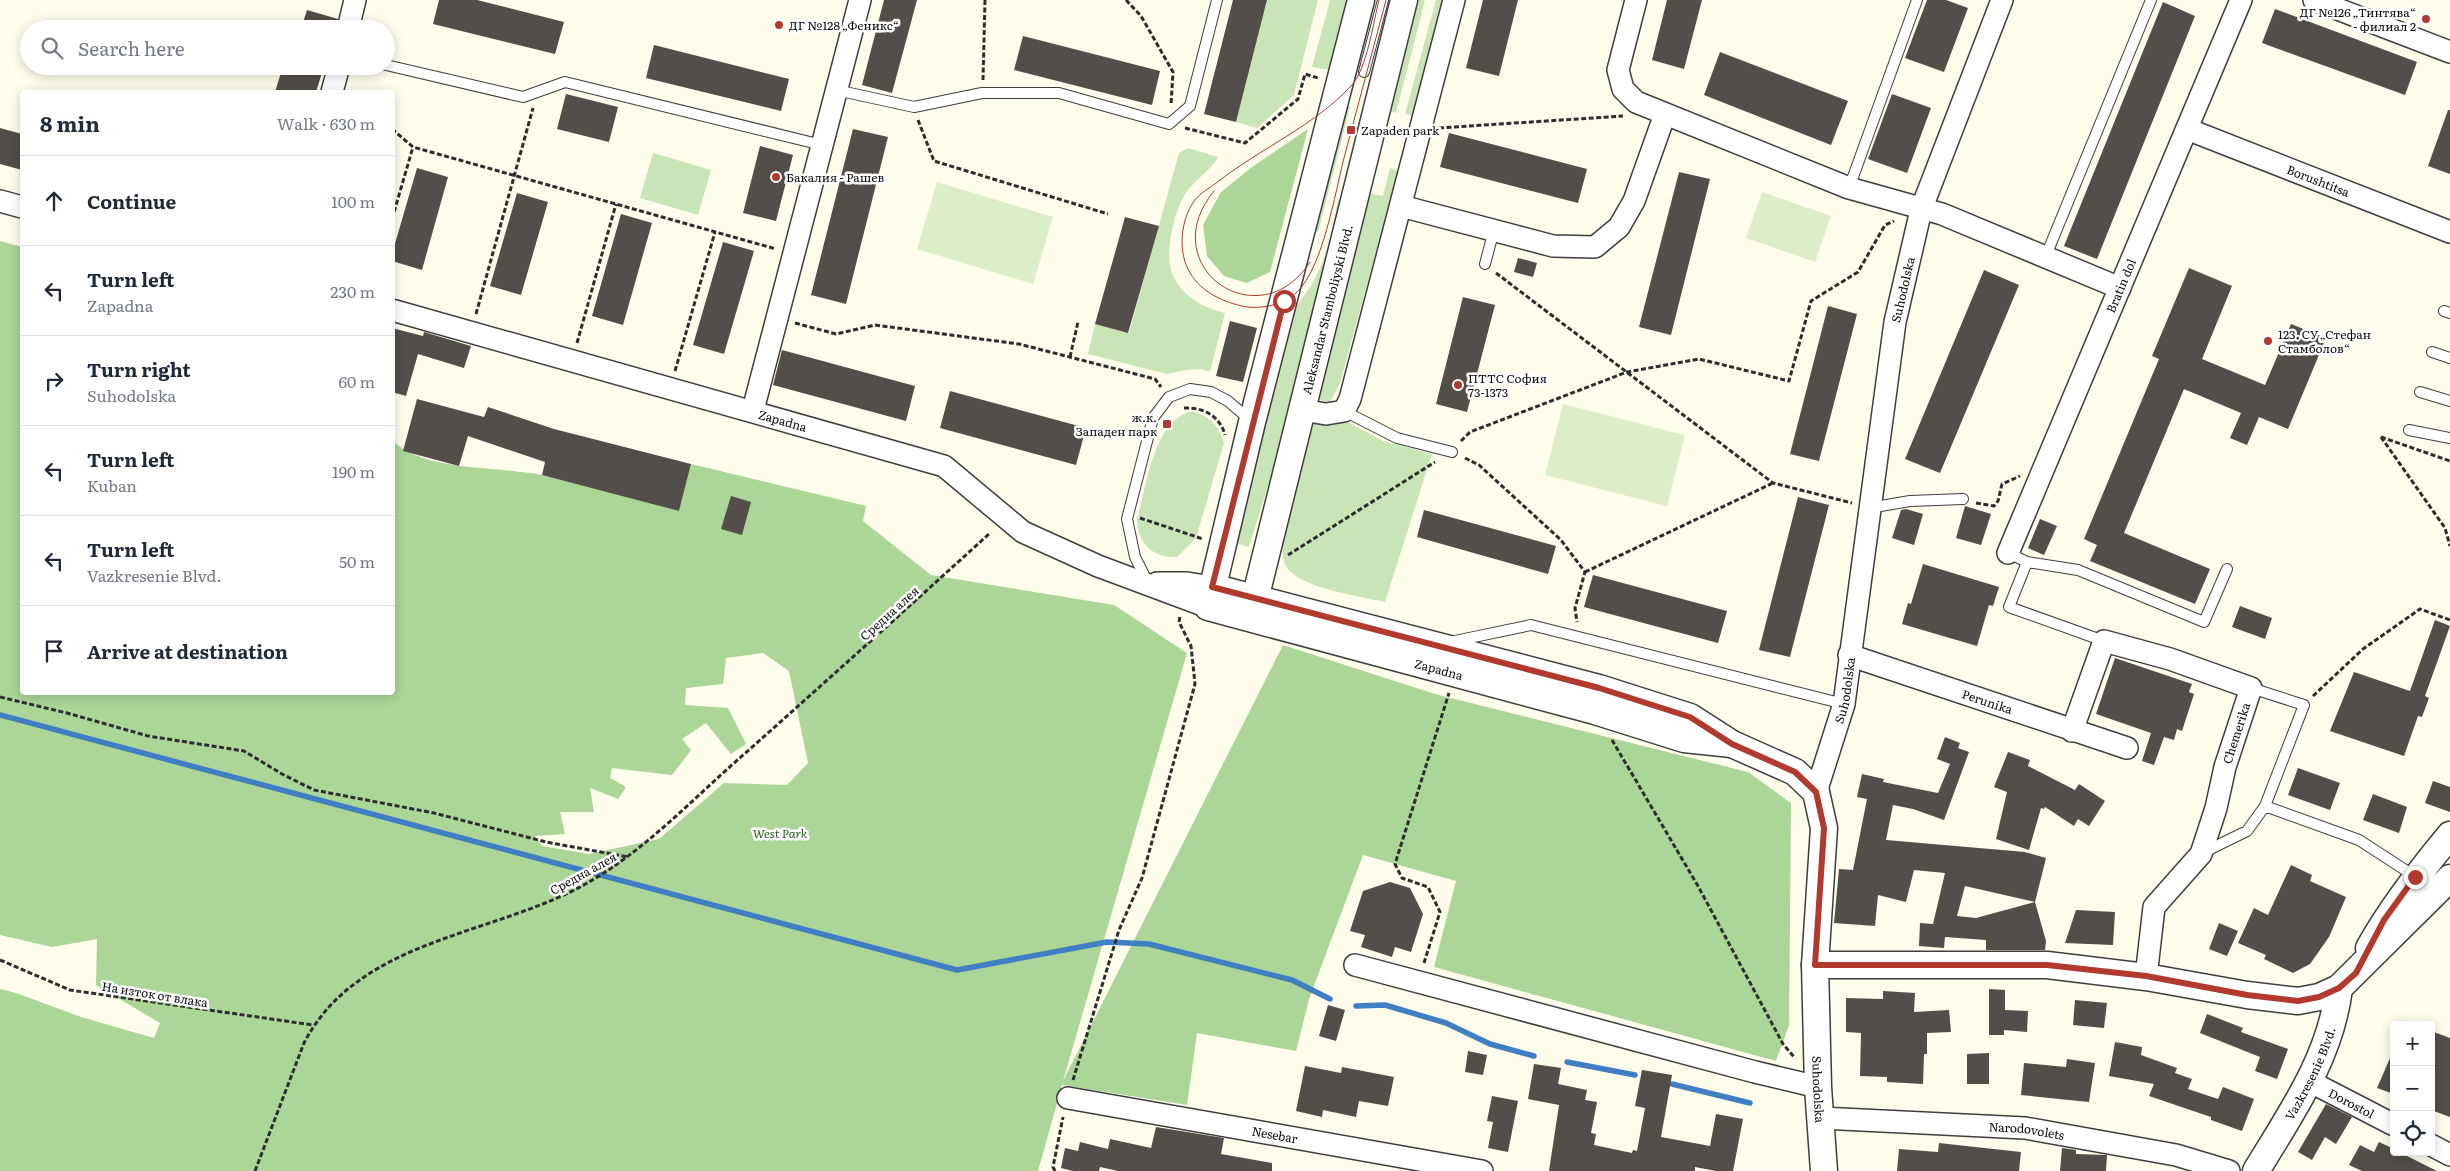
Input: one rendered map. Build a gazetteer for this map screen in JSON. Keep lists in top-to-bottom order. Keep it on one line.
{"streets":{"street":["Borushtitsa","Bratin dol","Suhodolska","Aleksandar Stamboliyski Blvd.","Zapadna","Perunika","Chemerika","Vazkresenie Blvd.","Dorostol","Narodovolets","Nesebar"],"path":["Средна алея","На изток от влака"]},"crossings":[["Borushtitsa","Bratin dol"],["Suhodolska","Zapadna"],["Suhodolska","Perunika"],["Suhodolska","Narodovolets"],["Aleksandar Stamboliyski Blvd.","Zapadna"],["Средна алея","На изток от влака"],["Vazkresenie Blvd.","Dorostol"]],"parks":["West Park"],"places":{"other":["ДГ №126 „Тинтява“ - филиал 2","ДГ №128 „Феникс“","Бакалия - Рашев","123. СУ „Стефан Стамболов“","ПТТС София 73-1373"],"transit":["Zapaden park","ж.к. Западен парк"]},"page":{"search":"Search here","heading":["8 min","Walk · 630 m"],"list":[["Continue","100 m"],["Turn left","Zapadna","230 m"],["Turn right","Suhodolska","60 m"],["Turn left","Kuban","190 m"],["Turn left","Vazkresenie Blvd.","50 m"],"Arrive at destination"],"map_buttons":["+","−"]}}
